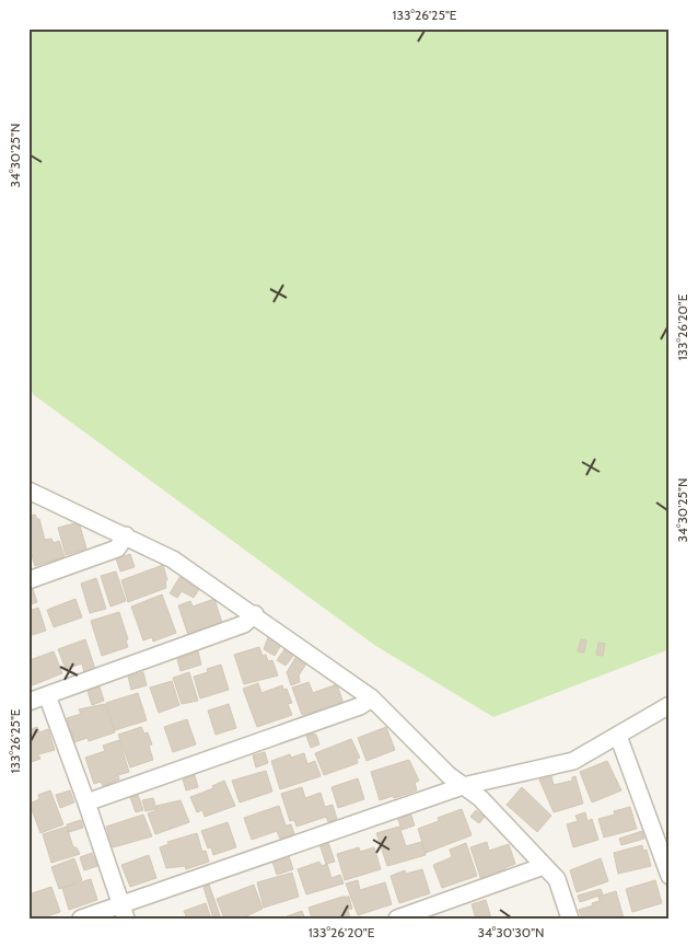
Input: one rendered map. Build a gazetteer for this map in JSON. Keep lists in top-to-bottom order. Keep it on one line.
{"coordinates":["133°26'25\"E","34°30'25\"N","133°26'20\"E","34°30'30\"N"]}
